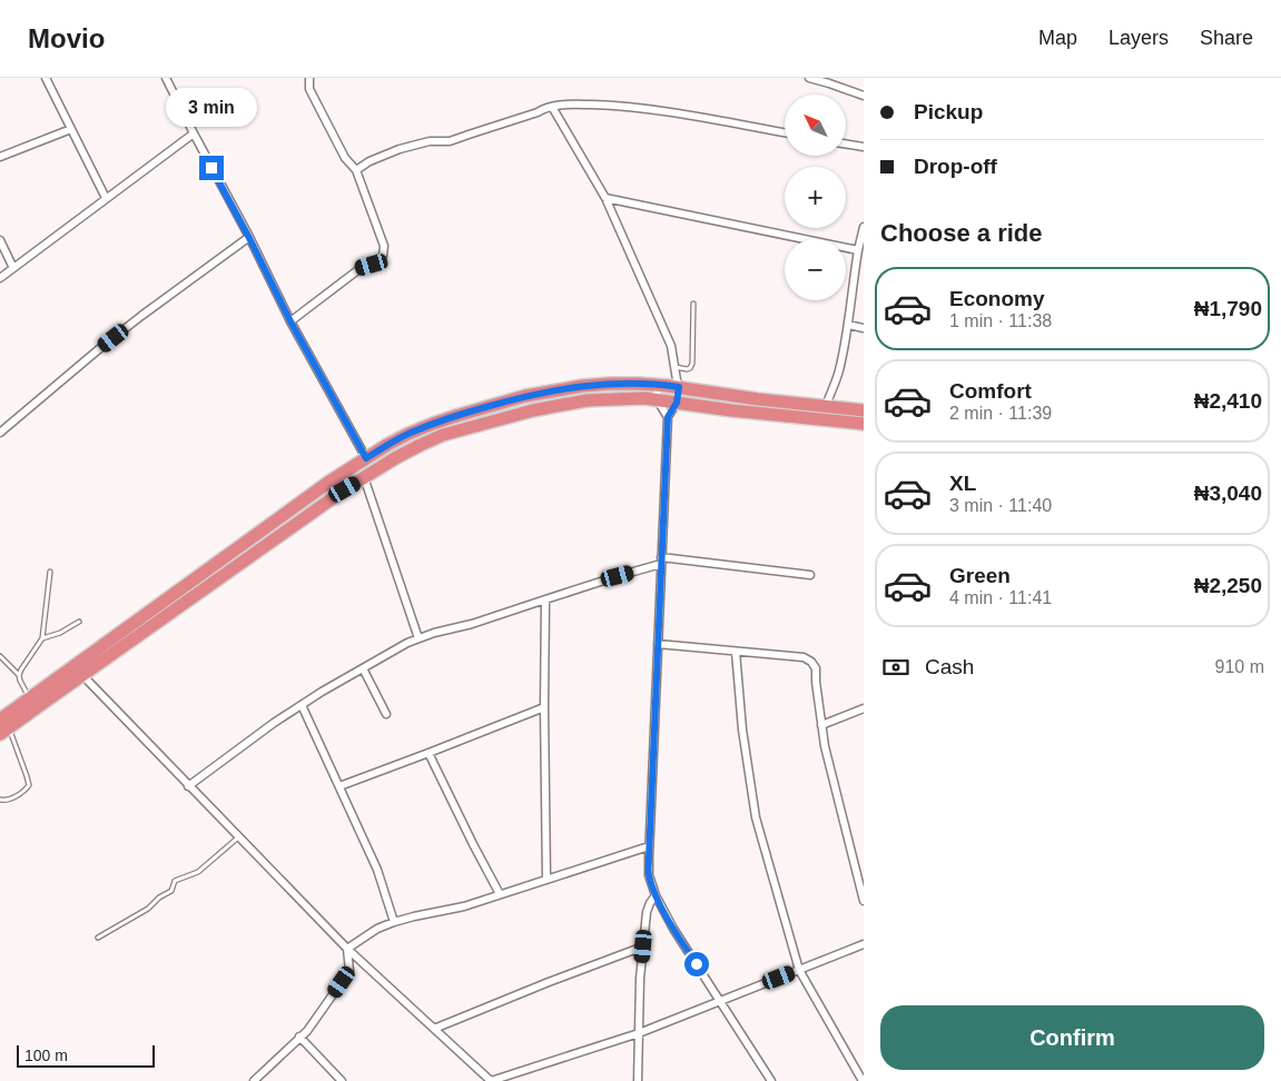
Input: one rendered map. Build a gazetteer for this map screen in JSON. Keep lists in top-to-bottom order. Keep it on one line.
{"scale_bar":"100 m","north":"top left","page":{"header":"Movio","nav":["Map","Layers","Share"],"banner":["Pickup","Drop-off"],"bubble":"3 min","map_buttons":["+","−"],"heading":"Choose a ride","list":[{"name":"Economy","note":"1 min · 11:38","value":"₦1,790"},{"name":"Comfort","note":"2 min · 11:39","value":"₦2,410"},{"name":"XL","note":"3 min · 11:40","value":"₦3,040"},{"name":"Green","note":"4 min · 11:41","value":"₦2,250"}],"pay":["Cash","910 m"],"buttons":"Confirm","scale":"100 m"}}
